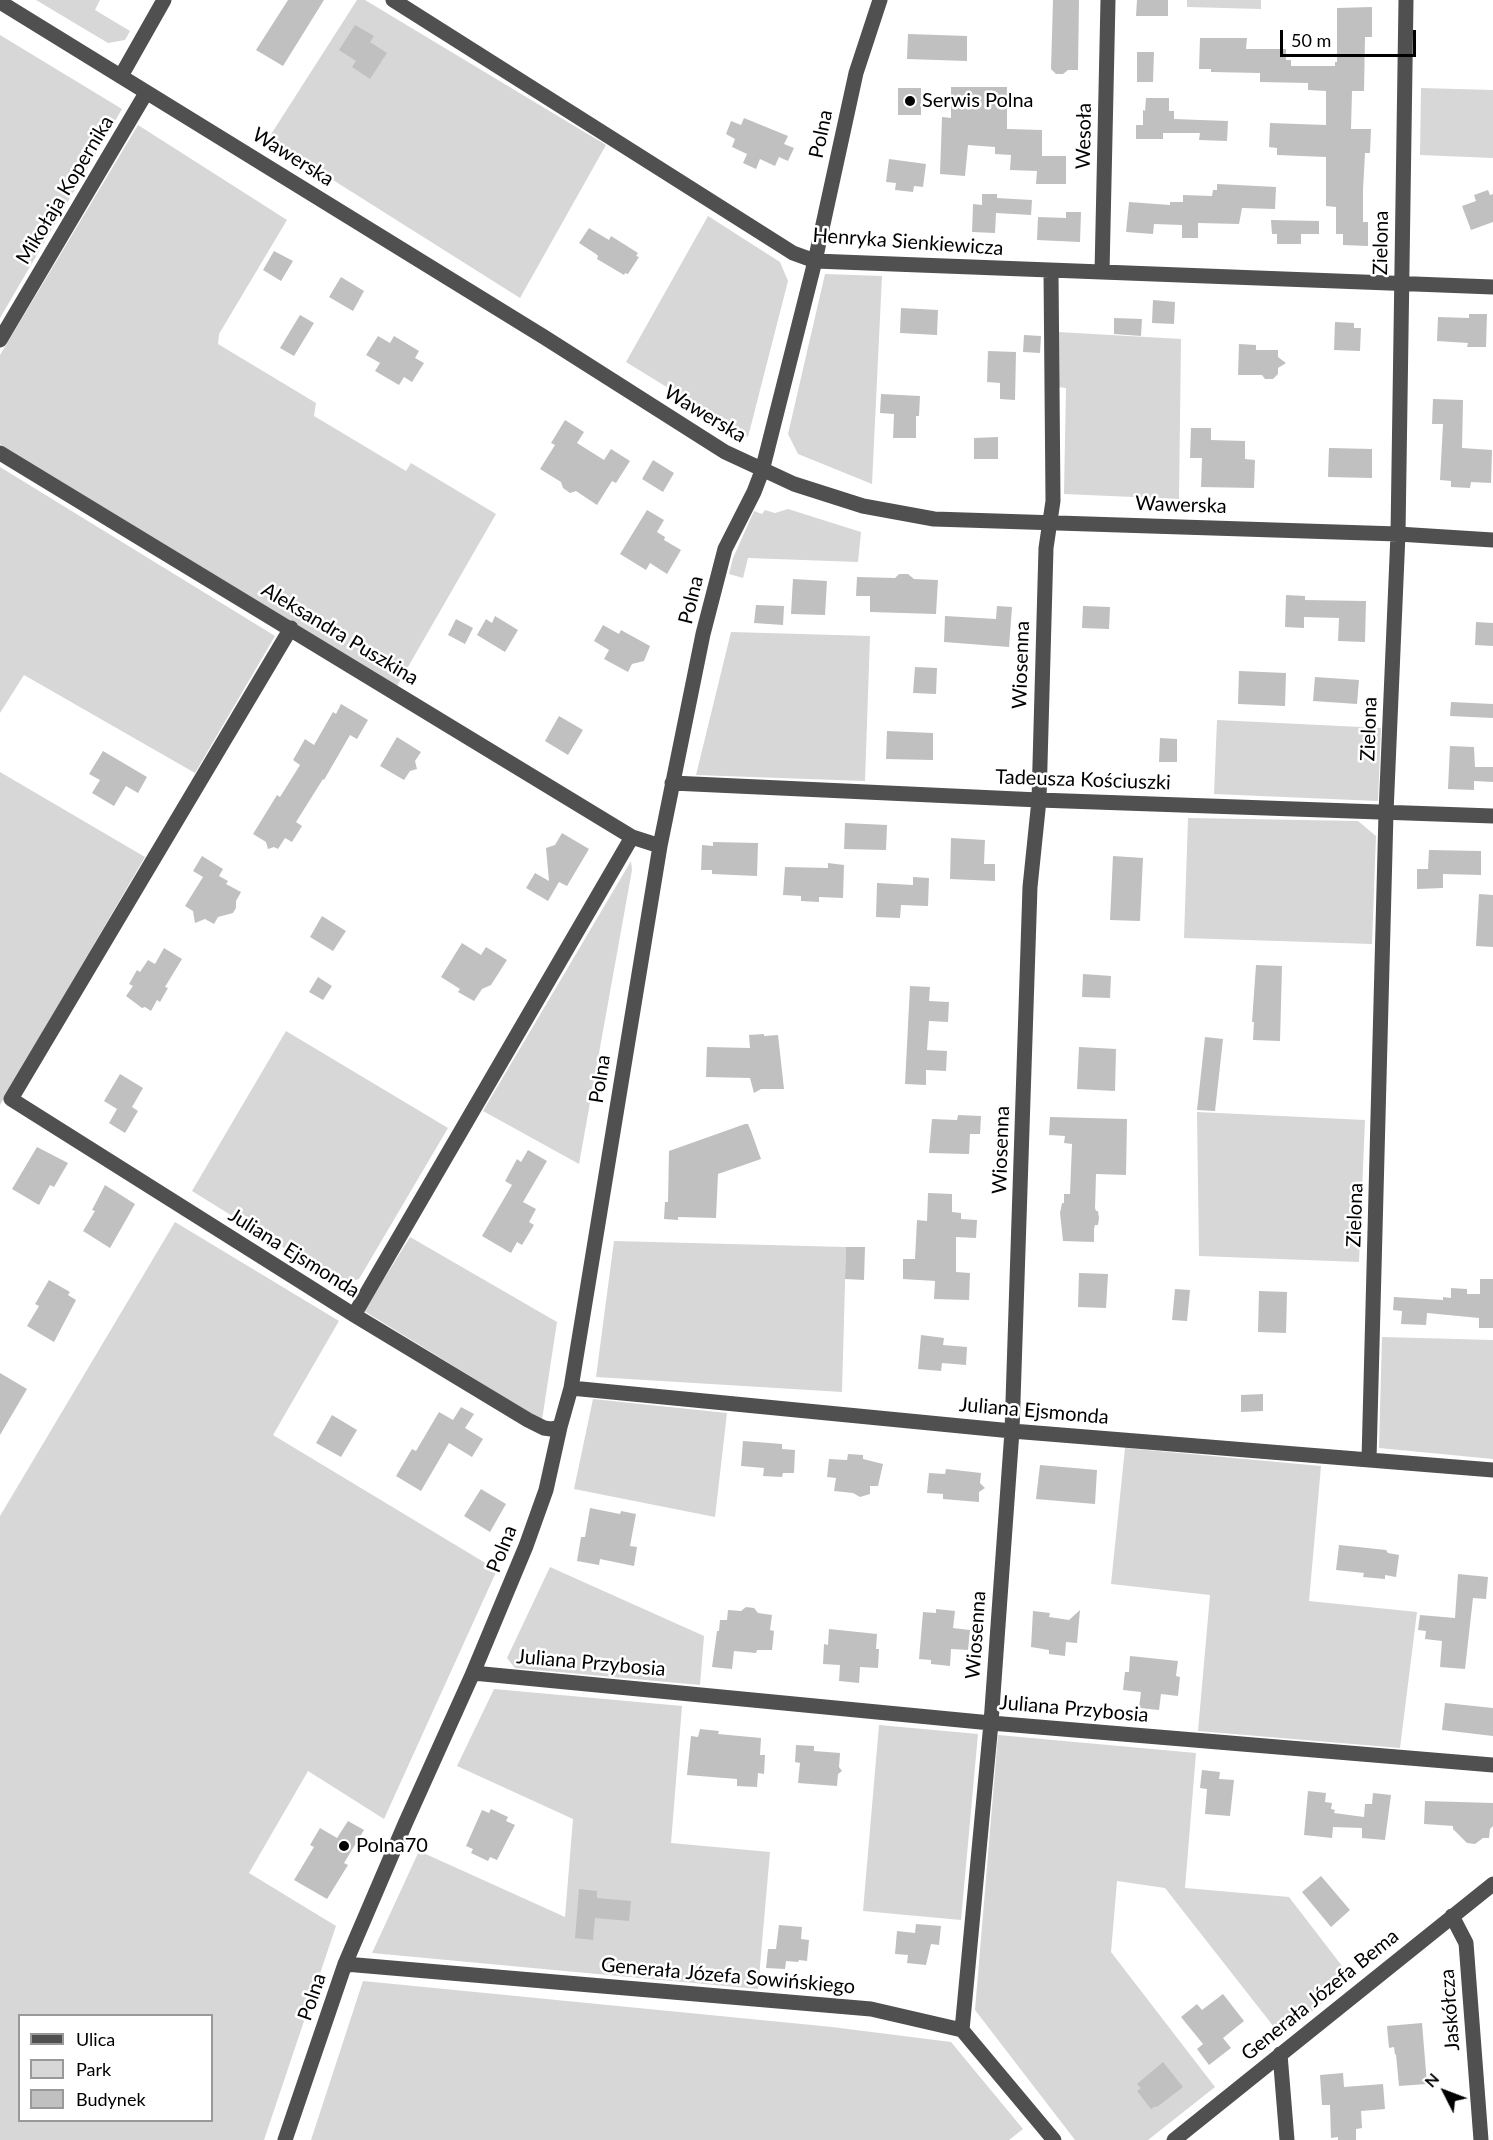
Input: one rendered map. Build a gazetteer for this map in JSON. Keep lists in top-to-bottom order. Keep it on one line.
{"streets":{"street":["Polna","Wesoła","Wawerska","Mikołaja Kopernika","Henryka Sienkiewicza","Zielona","Aleksandra Puszkina","Wiosenna","Tadeusza Kościuszki","Juliana Ejsmonda","Juliana Przybosia","Generała Józefa Sowińskiego","Generała Józefa Bema","Jaskółcza"]},"crossings":[["Polna","Wawerska"],["Polna","Henryka Sienkiewicza"],["Polna","Aleksandra Puszkina"],["Polna","Tadeusza Kościuszki"],["Polna","Juliana Ejsmonda"],["Polna","Juliana Przybosia"],["Polna","Generała Józefa Sowińskiego"],["Wesoła","Henryka Sienkiewicza"],["Wawerska","Mikołaja Kopernika"],["Wawerska","Zielona"],["Wawerska","Wiosenna"],["Henryka Sienkiewicza","Zielona"],["Henryka Sienkiewicza","Wiosenna"],["Zielona","Tadeusza Kościuszki"],["Zielona","Juliana Ejsmonda"],["Aleksandra Puszkina","Juliana Ejsmonda"],["Wiosenna","Tadeusza Kościuszki"],["Wiosenna","Juliana Ejsmonda"],["Wiosenna","Juliana Przybosia"],["Wiosenna","Generała Józefa Sowińskiego"],["Generała Józefa Bema","Jaskółcza"]],"places":["Serwis Polna","Polna70"],"legend":["Ulica","Park","Budynek"],"scale_bar":"50 m","north":"top left"}
